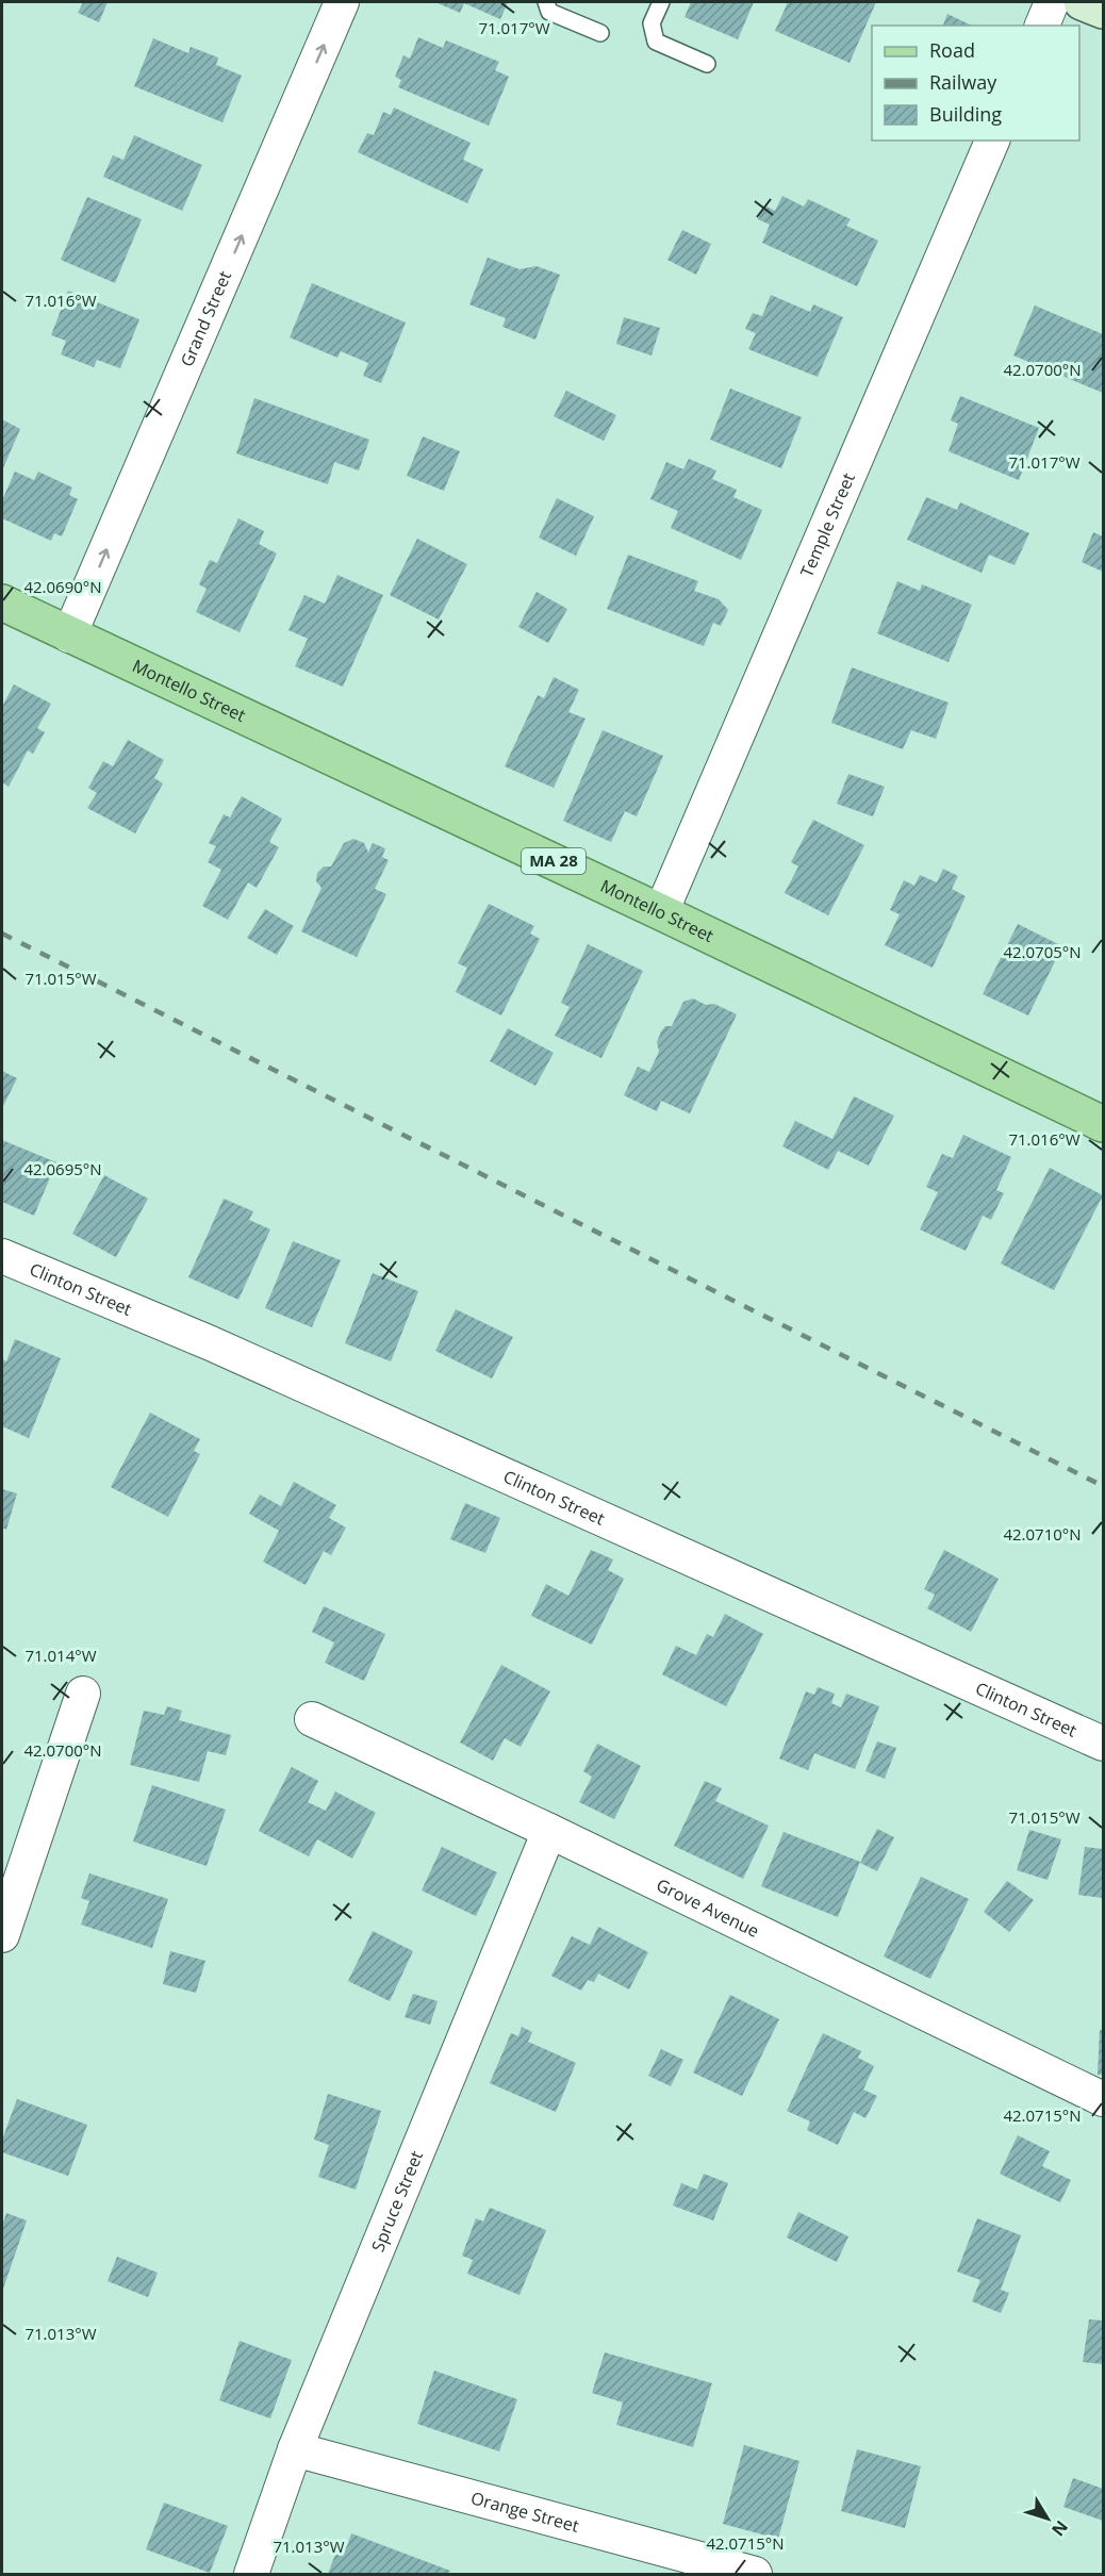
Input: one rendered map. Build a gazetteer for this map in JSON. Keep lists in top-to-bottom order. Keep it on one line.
{"streets":{"main road":["Montello Street","MA 28"],"street":["Grand Street","Temple Street","Clinton Street","Grove Avenue","Spruce Street","Orange Street"]},"crossings":[["Grand Street","Montello Street"],["Temple Street","Montello Street"],["Grove Avenue","Spruce Street"],["Spruce Street","Orange Street"]],"one_way":["Grand Street"],"legend":["Road","Railway","Building"],"north":"bottom right","coordinates":["71.017°W","71.016°W","42.0700°N","42.0690°N","42.0705°N","71.015°W","42.0695°N","42.0710°N","71.014°W","42.0715°N","71.013°W"]}
